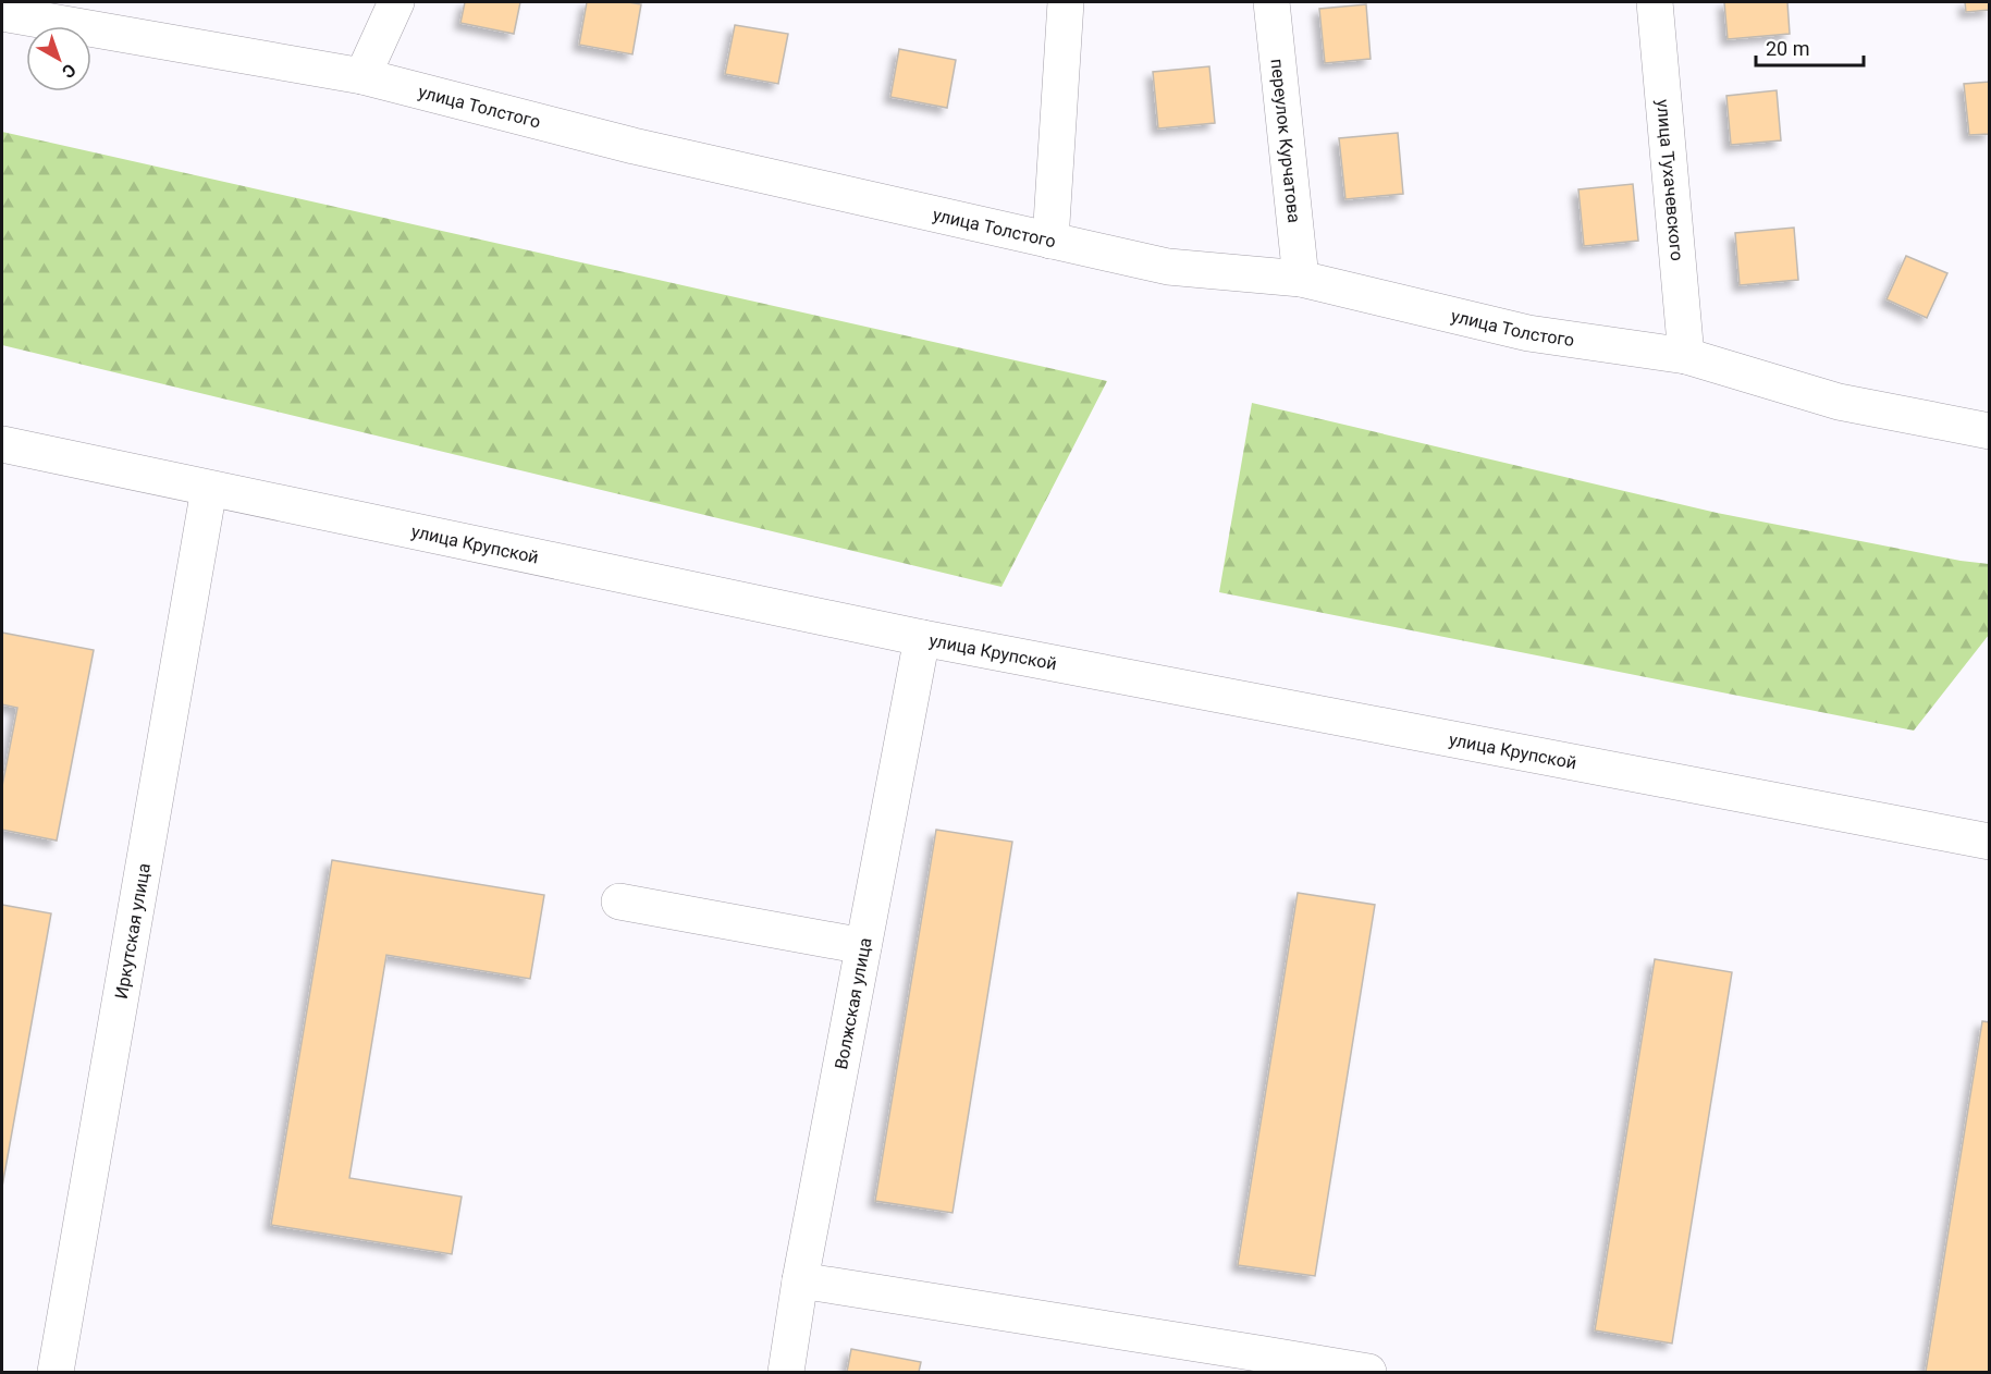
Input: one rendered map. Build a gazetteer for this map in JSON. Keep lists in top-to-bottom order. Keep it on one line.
{"streets":{"street":["улица Толстого","переулок Курчатова","улица Тухачевского","улица Крупской","Иркутская улица","Волжская улица"]},"crossings":[["улица Толстого","переулок Курчатова"],["улица Толстого","улица Тухачевского"],["улица Крупской","Иркутская улица"],["улица Крупской","Волжская улица"]],"scale_bar":"20 m","north":"bottom right"}
